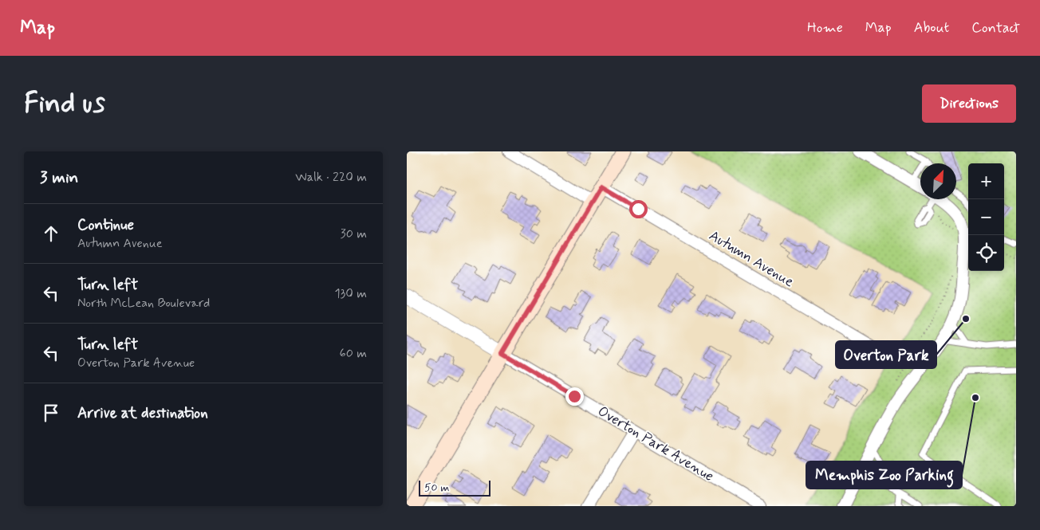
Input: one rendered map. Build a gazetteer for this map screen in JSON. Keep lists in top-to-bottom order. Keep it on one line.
{"streets":{"street":["Autumn Avenue","Overton Park Avenue"]},"places":["Overton Park","Memphis Zoo Parking"],"scale_bar":"50 m","north":"top right","page":{"header":"Map","nav":["Home","Map","About","Contact"],"buttons":"Directions","title":"Find us","heading":["3 min","Walk · 220 m"],"map_buttons":["+","−"],"list":[["Continue","Autumn Avenue","30 m"],["Turn left","North McLean Boulevard","130 m"],["Turn left","Overton Park Avenue","60 m"],"Arrive at destination"],"scale":"50 m"}}
